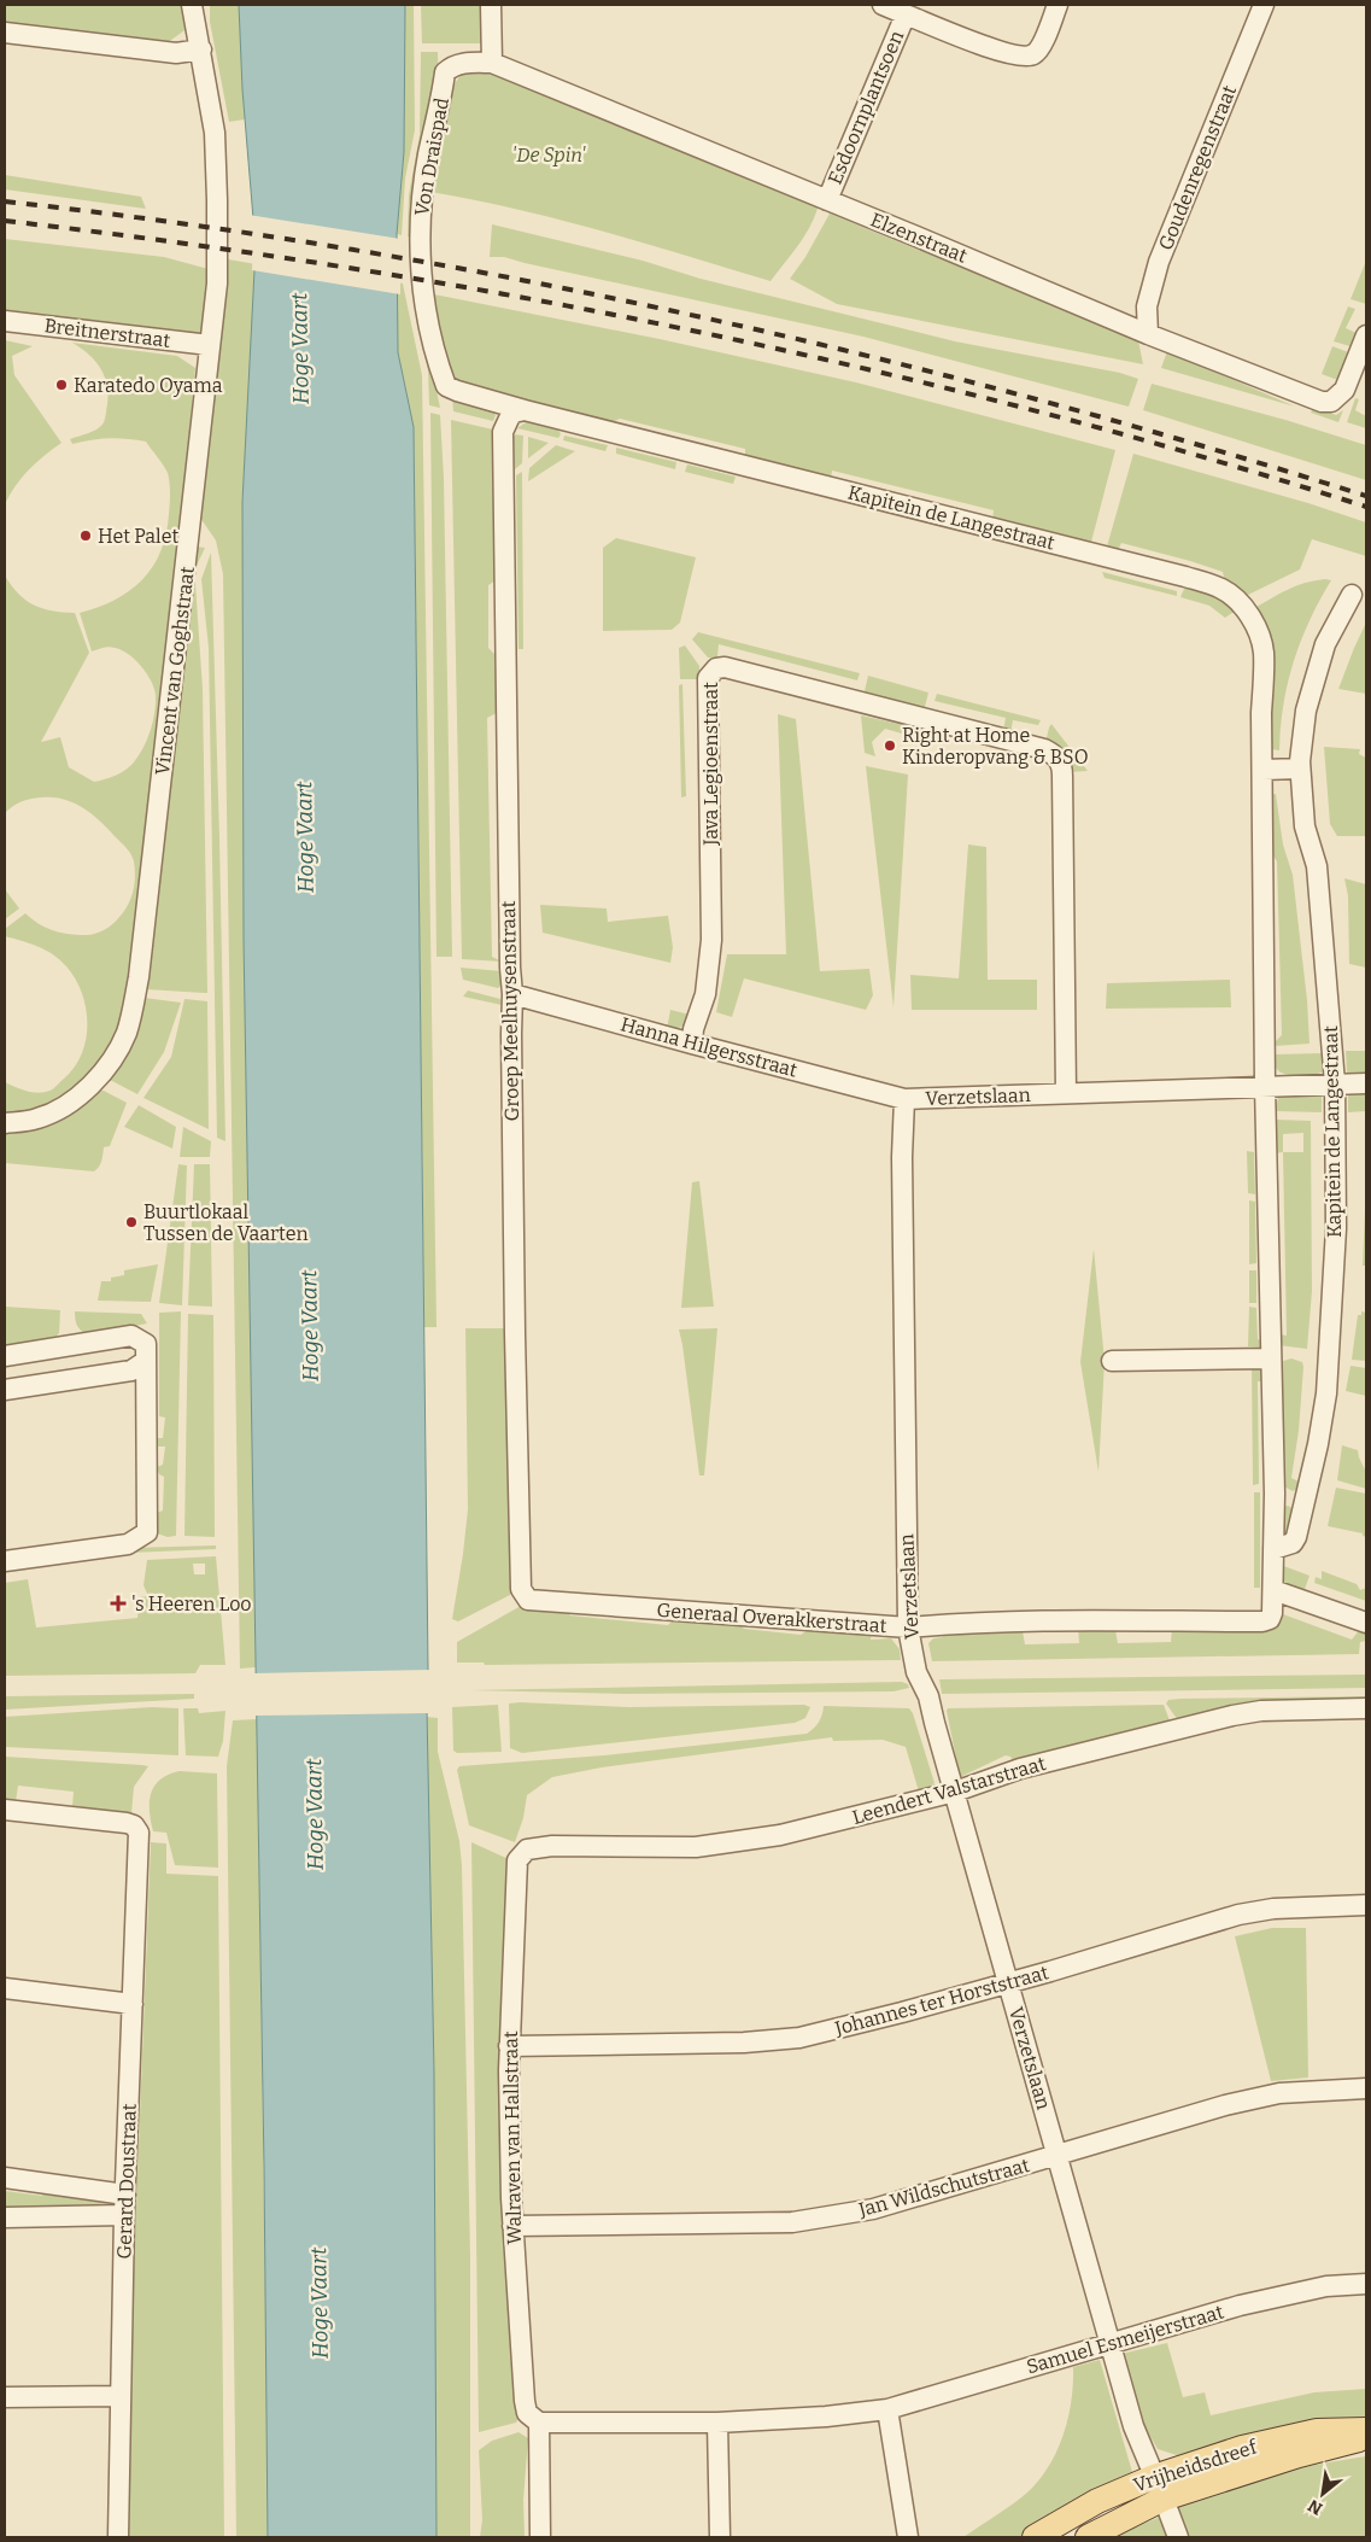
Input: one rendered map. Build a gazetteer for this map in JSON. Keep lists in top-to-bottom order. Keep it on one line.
{"streets":{"main road":["Vrijheidsdreef"],"street":["Esdoornplantsoen","Von Draispad","Goudenregenstraat","Elzenstraat","Breitnerstraat","Kapitein de Langestraat","Vincent van Goghstraat","Java Legioenstraat","Groep Meelhuysenstraat","Hanna Hilgersstraat","Verzetslaan","Generaal Overakkerstraat","Leendert Valstarstraat","Johannes ter Horststraat","Walraven van Hallstraat","Gerard Doustraat","Jan Wildschutstraat","Samuel Esmeijerstraat"]},"crossings":[["Esdoornplantsoen","Elzenstraat"],["Von Draispad","Elzenstraat"],["Von Draispad","Kapitein de Langestraat"],["Von Draispad","Groep Meelhuysenstraat"],["Goudenregenstraat","Elzenstraat"],["Breitnerstraat","Vincent van Goghstraat"],["Kapitein de Langestraat","Groep Meelhuysenstraat"],["Kapitein de Langestraat","Verzetslaan"],["Kapitein de Langestraat","Generaal Overakkerstraat"],["Java Legioenstraat","Hanna Hilgersstraat"],["Java Legioenstraat","Verzetslaan"],["Groep Meelhuysenstraat","Hanna Hilgersstraat"],["Groep Meelhuysenstraat","Generaal Overakkerstraat"],["Hanna Hilgersstraat","Verzetslaan"],["Verzetslaan","Generaal Overakkerstraat"],["Verzetslaan","Leendert Valstarstraat"],["Verzetslaan","Johannes ter Horststraat"],["Verzetslaan","Jan Wildschutstraat"],["Verzetslaan","Samuel Esmeijerstraat"],["Verzetslaan","Vrijheidsdreef"],["Leendert Valstarstraat","Walraven van Hallstraat"],["Johannes ter Horststraat","Walraven van Hallstraat"],["Walraven van Hallstraat","Jan Wildschutstraat"],["Walraven van Hallstraat","Samuel Esmeijerstraat"]],"water":["Hoge Vaart"],"parks":["'De Spin'"],"places":{"other":["Karatedo Oyama","Het Palet","Right at Home Kinderopvang & BSO","Buurtlokaal Tussen de Vaarten"],"health":["'s Heeren Loo"]},"north":"bottom left"}
